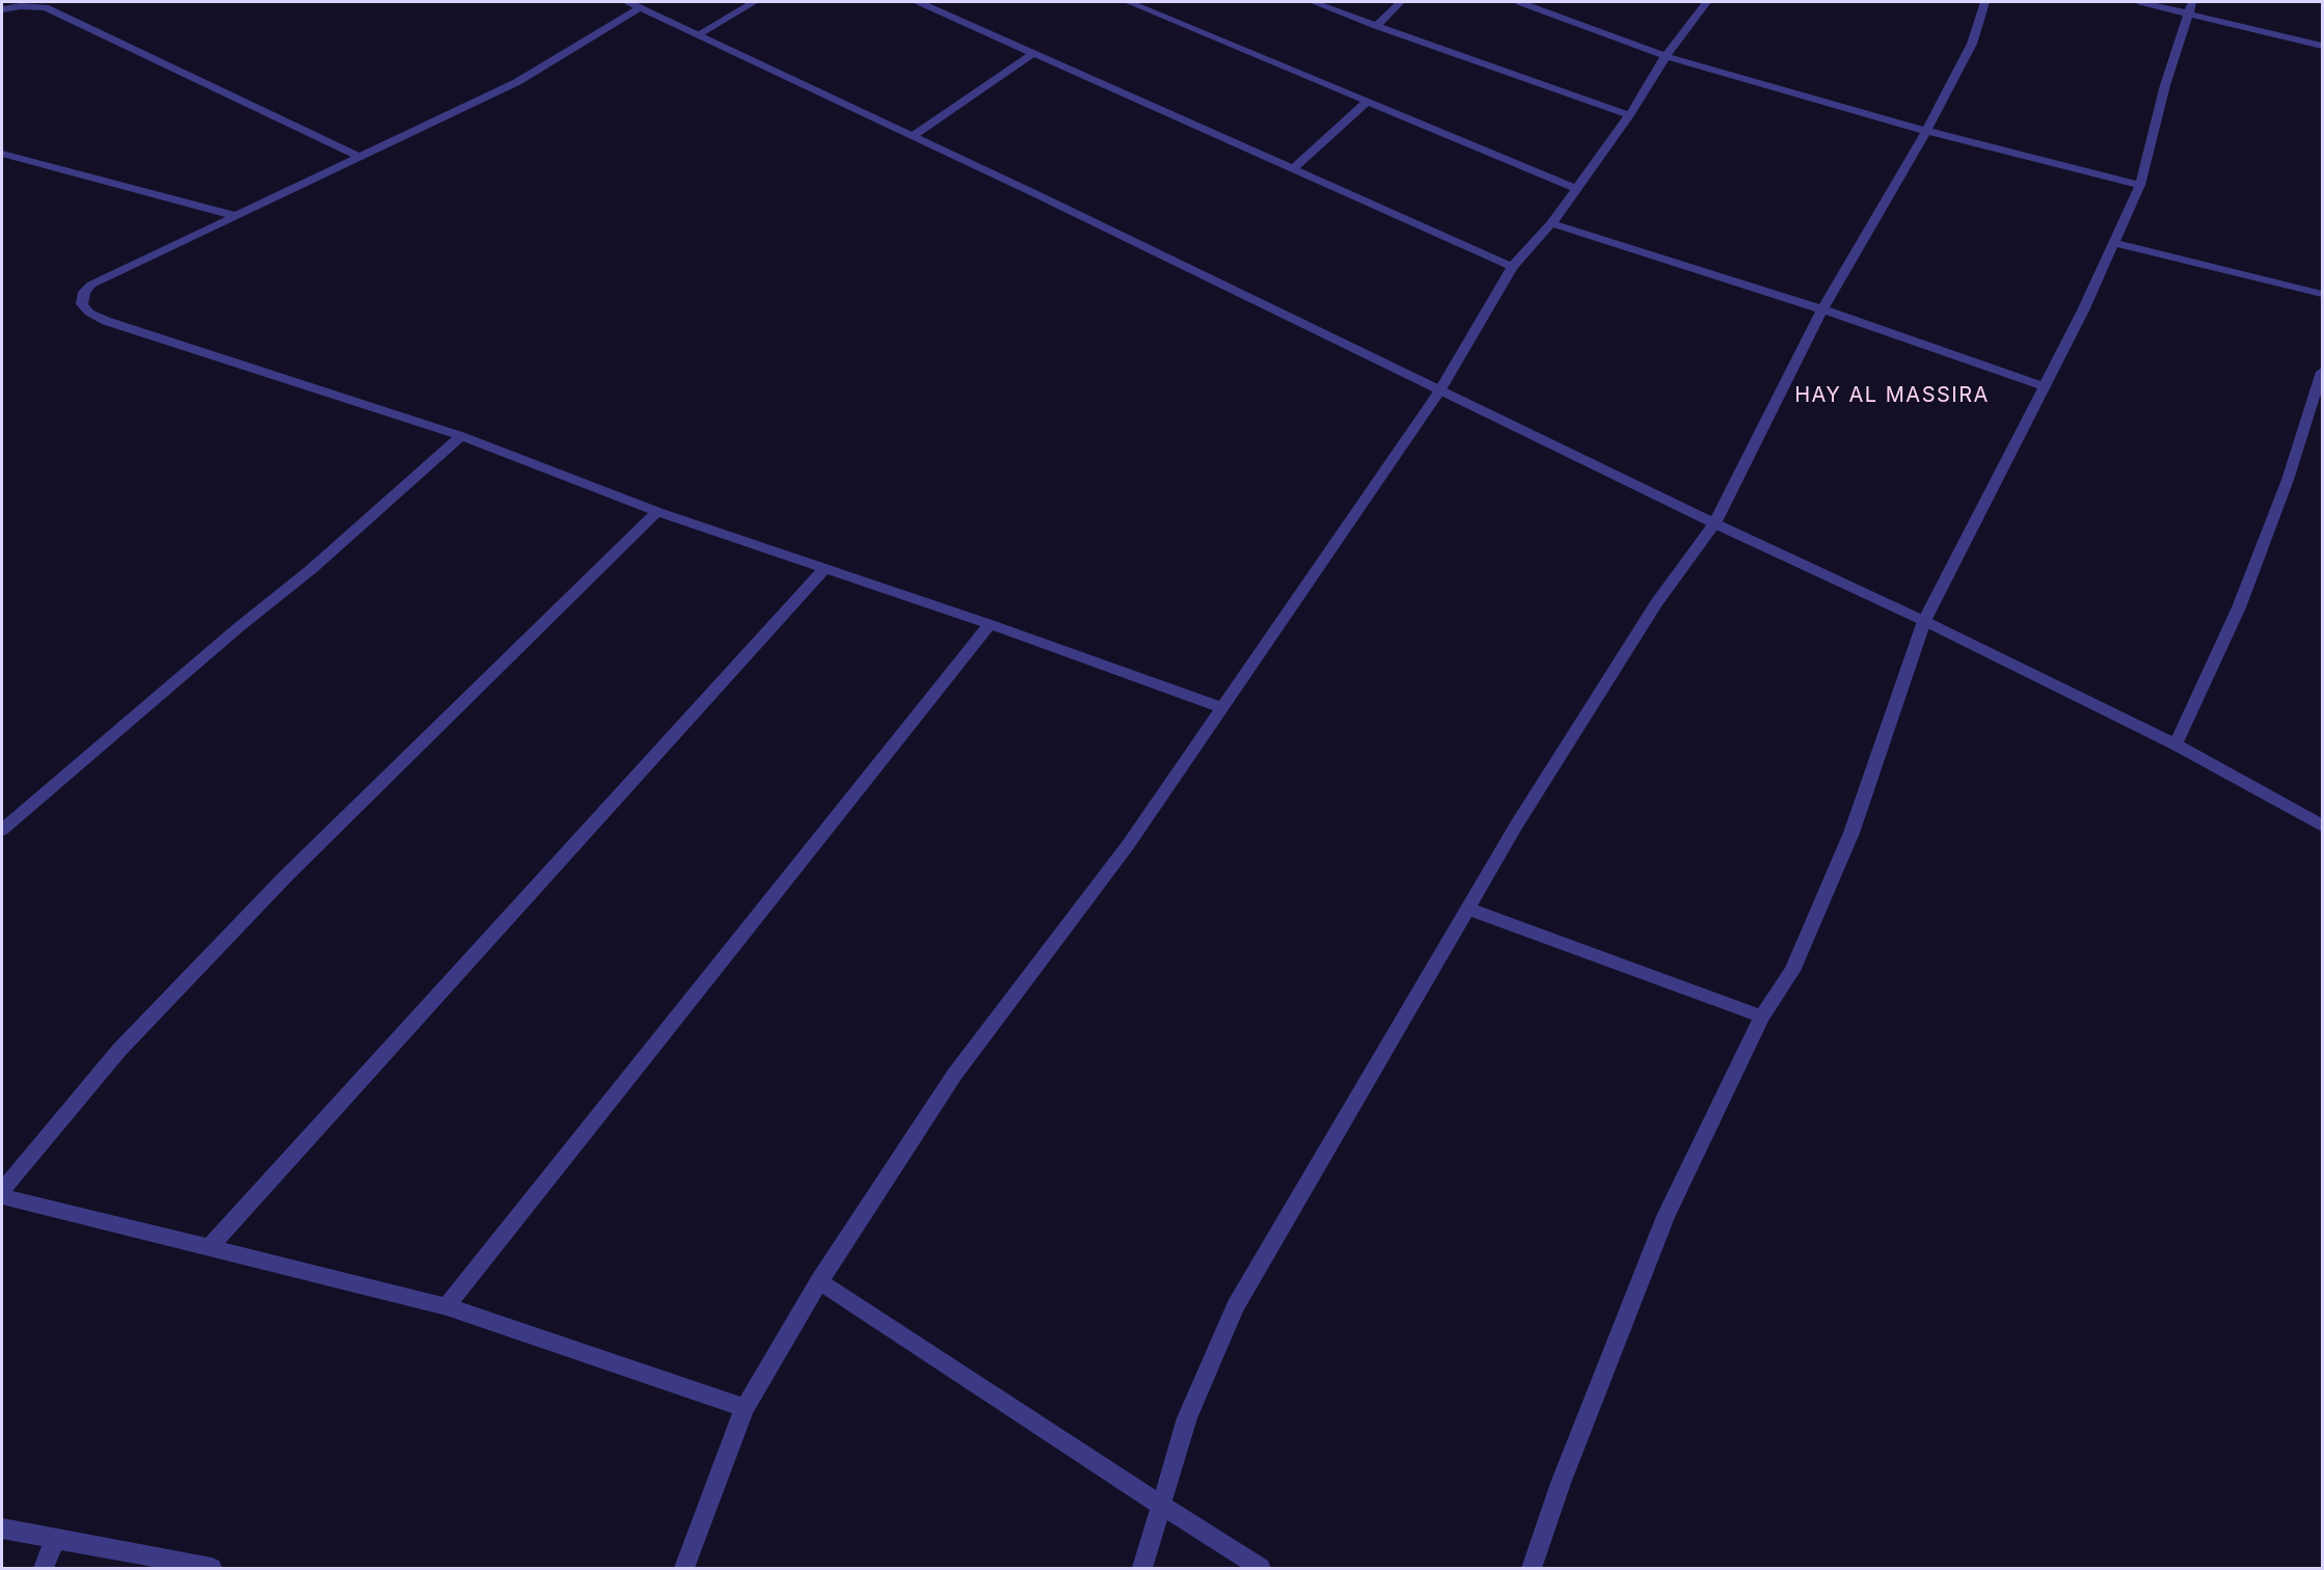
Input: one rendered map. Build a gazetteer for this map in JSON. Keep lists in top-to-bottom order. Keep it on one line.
{"districts":["HAY AL MASSIRA"]}
